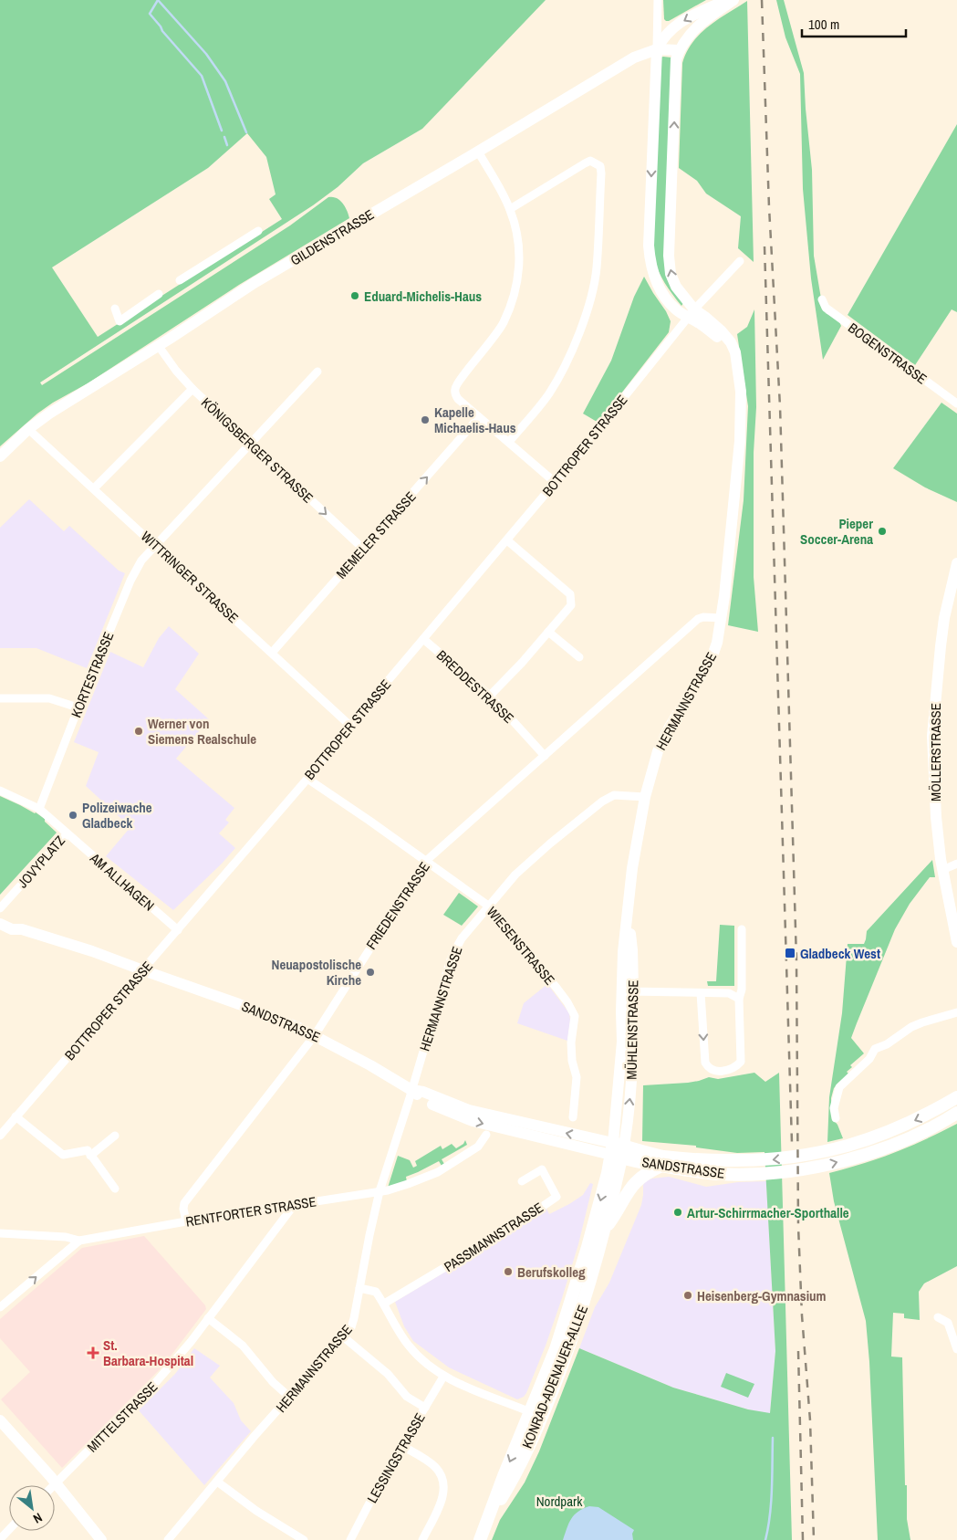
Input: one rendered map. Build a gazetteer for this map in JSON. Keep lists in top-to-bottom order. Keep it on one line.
{"streets":{"main road":["GILDENSTRASSE","HERMANNSTRASSE","MÖLLERSTRASSE","SANDSTRASSE","MÜHLENSTRASSE","KONRAD-ADENAUER-ALLEE"],"street":["BOGENSTRASSE","BOTTROPER STRASSE","KÖNIGSBERGER STRASSE","MEMELER STRASSE","WITTRINGER STRASSE","KORTESTRASSE","BREDDESTRASSE","JOVYPLATZ","AM ALLHAGEN","FRIEDENSTRASSE","WIESENSTRASSE","RENTFORTER STRASSE","PASSMANNSTRASSE","MITTELSTRASSE","LESSINGSTRASSE"]},"crossings":[["GILDENSTRASSE","KÖNIGSBERGER STRASSE"],["GILDENSTRASSE","WITTRINGER STRASSE"],["BOTTROPER STRASSE","WITTRINGER STRASSE"],["BOTTROPER STRASSE","BREDDESTRASSE"],["BOTTROPER STRASSE","HERMANNSTRASSE"],["BOTTROPER STRASSE","AM ALLHAGEN"],["BOTTROPER STRASSE","WIESENSTRASSE"],["BOTTROPER STRASSE","SANDSTRASSE"],["KÖNIGSBERGER STRASSE","MEMELER STRASSE"],["KÖNIGSBERGER STRASSE","KORTESTRASSE"],["MEMELER STRASSE","WITTRINGER STRASSE"],["WITTRINGER STRASSE","KORTESTRASSE"],["KORTESTRASSE","JOVYPLATZ"],["BREDDESTRASSE","FRIEDENSTRASSE"],["HERMANNSTRASSE","FRIEDENSTRASSE"],["HERMANNSTRASSE","WIESENSTRASSE"],["HERMANNSTRASSE","SANDSTRASSE"],["HERMANNSTRASSE","MÜHLENSTRASSE"],["HERMANNSTRASSE","RENTFORTER STRASSE"],["JOVYPLATZ","AM ALLHAGEN"],["FRIEDENSTRASSE","WIESENSTRASSE"],["FRIEDENSTRASSE","SANDSTRASSE"],["FRIEDENSTRASSE","RENTFORTER STRASSE"],["SANDSTRASSE","MÜHLENSTRASSE"],["SANDSTRASSE","KONRAD-ADENAUER-ALLEE"],["MÜHLENSTRASSE","KONRAD-ADENAUER-ALLEE"],["RENTFORTER STRASSE","MITTELSTRASSE"]],"one_way":["KÖNIGSBERGER STRASSE","MEMELER STRASSE"],"parks":["Nordpark"],"places":{"other":["Eduard-Michelis-Haus","Kapelle Michaelis-Haus","Pieper Soccer-Arena","Werner von Siemens Realschule","Polizeiwache Gladbeck","Neuapostolische Kirche","Artur-Schirrmacher-Sporthalle","Berufskolleg","Heisenberg-Gymnasium"],"transit":["Gladbeck West"],"health":["St. Barbara-Hospital"]},"scale_bar":"100 m","north":"bottom right"}
